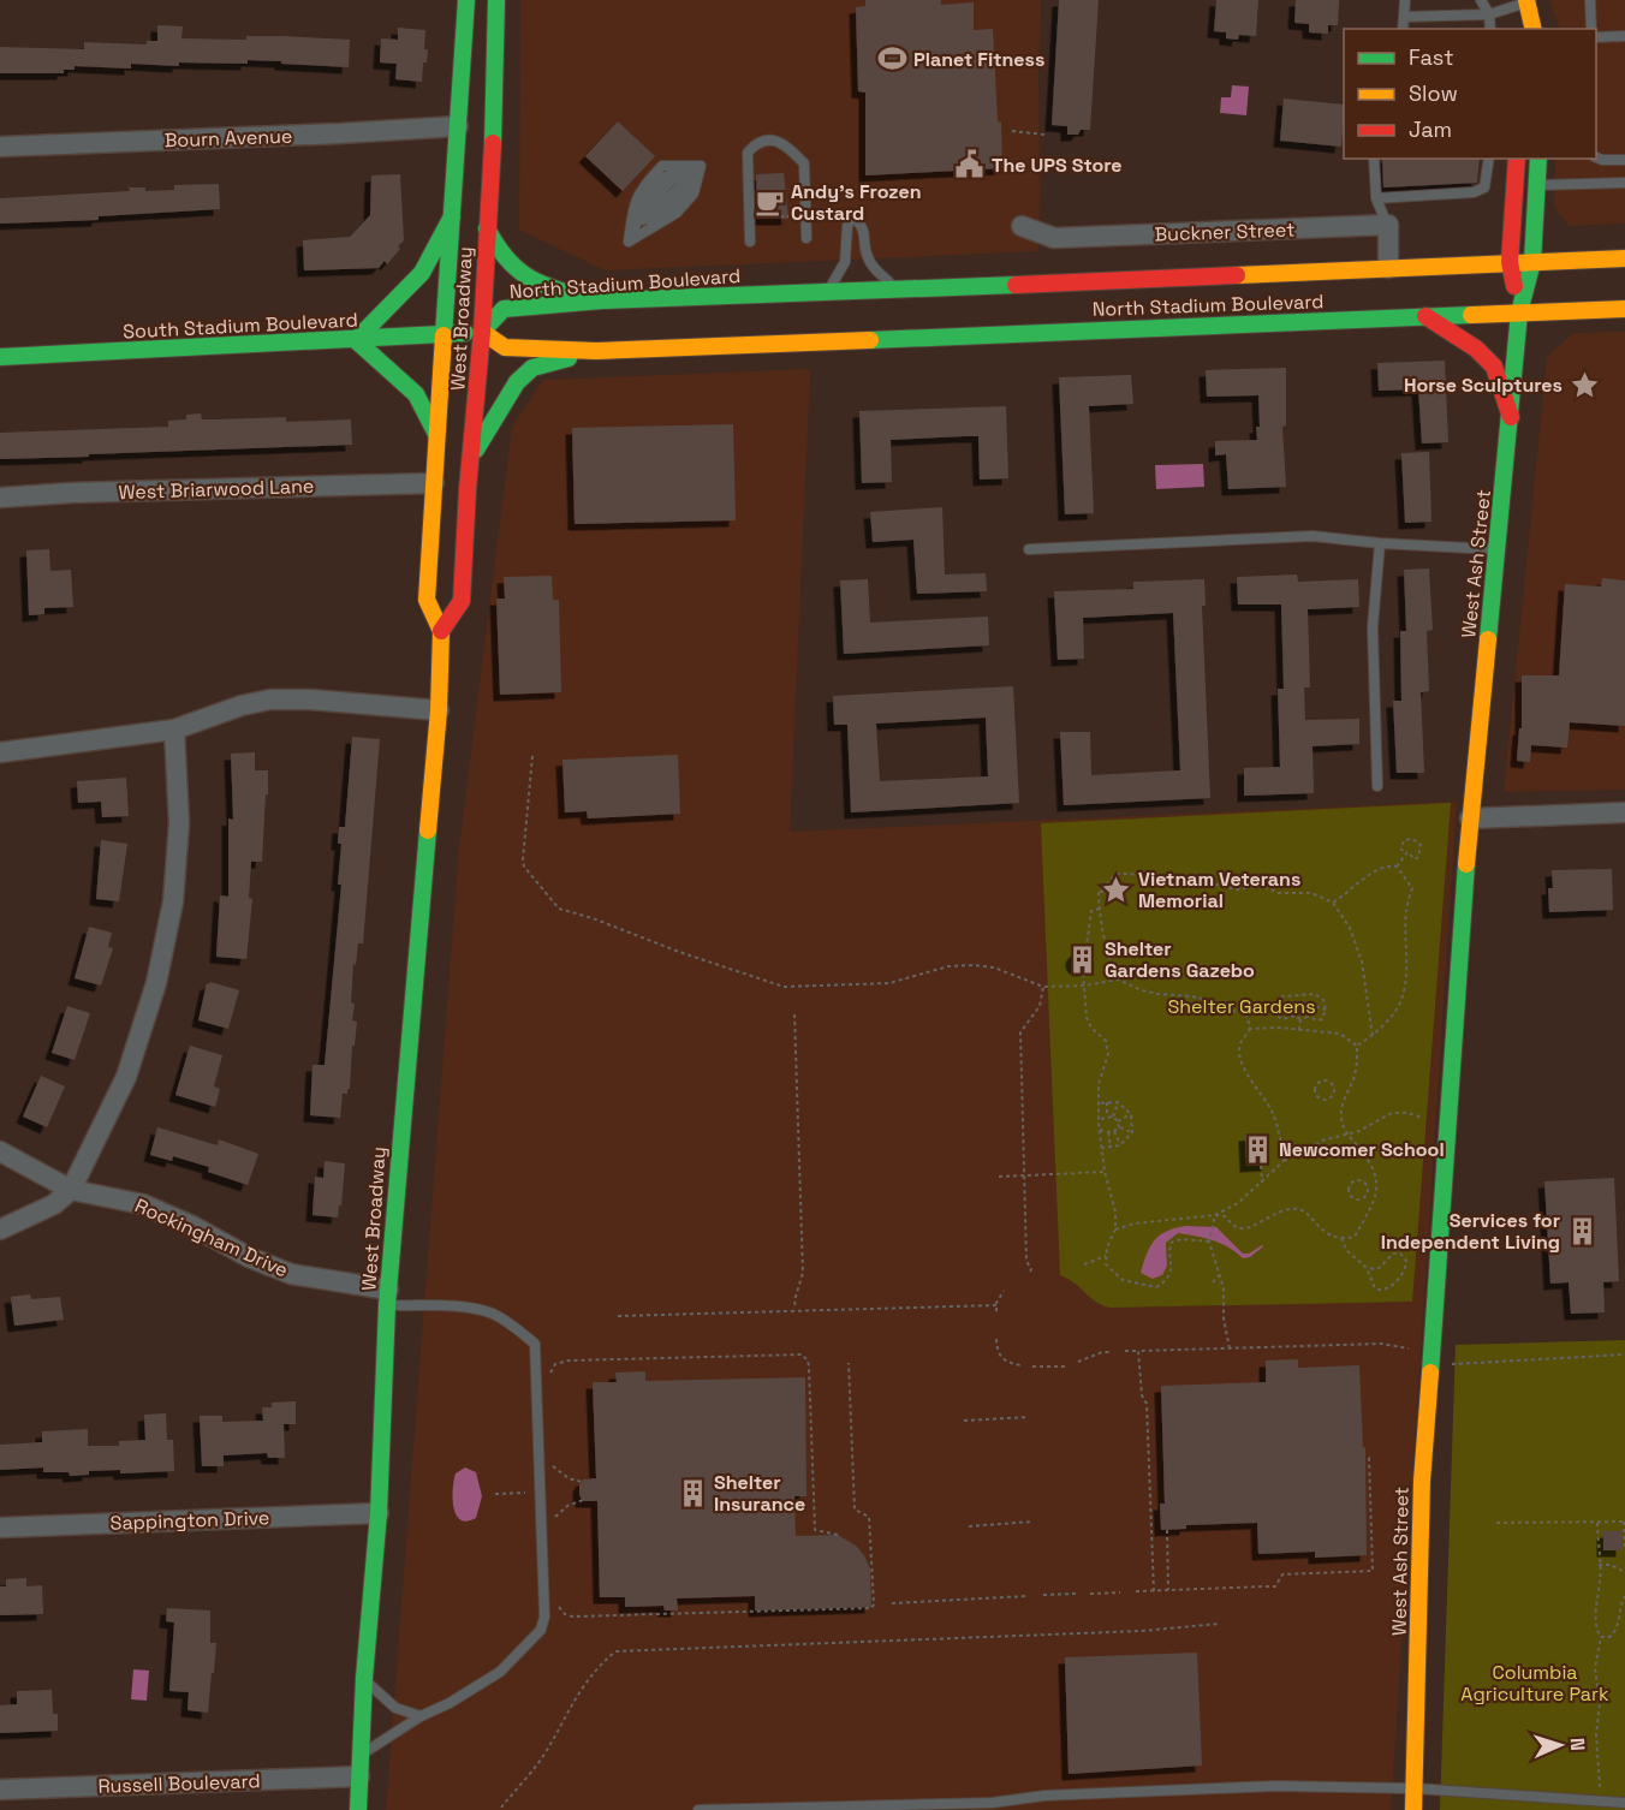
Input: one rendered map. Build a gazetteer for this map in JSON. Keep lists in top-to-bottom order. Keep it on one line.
{"streets":{"main road":["North Stadium Boulevard","West Broadway","South Stadium Boulevard","West Ash Street"],"street":["Bourn Avenue","Buckner Street","West Briarwood Lane","Rockingham Drive","Sappington Drive","Russell Boulevard"]},"crossings":[["Bourn Avenue","West Broadway"],["North Stadium Boulevard","West Broadway"],["North Stadium Boulevard","South Stadium Boulevard"],["North Stadium Boulevard","West Ash Street"],["West Broadway","South Stadium Boulevard"],["West Broadway","West Briarwood Lane"],["West Broadway","Rockingham Drive"],["West Broadway","Sappington Drive"],["West Broadway","Russell Boulevard"]],"parks":["Shelter Gardens","Columbia Agriculture Park"],"places":{"sports":["Planet Fitness"],"public building":["The UPS Store"],"cafe":["Andy's Frozen Custard"],"place":["Horse Sculptures","Vietnam Veterans Memorial"],"building":["Shelter Gardens Gazebo","Newcomer School","Services for Independent Living","Shelter Insurance"]},"legend":["Fast","Slow","Jam"],"north":"right"}
